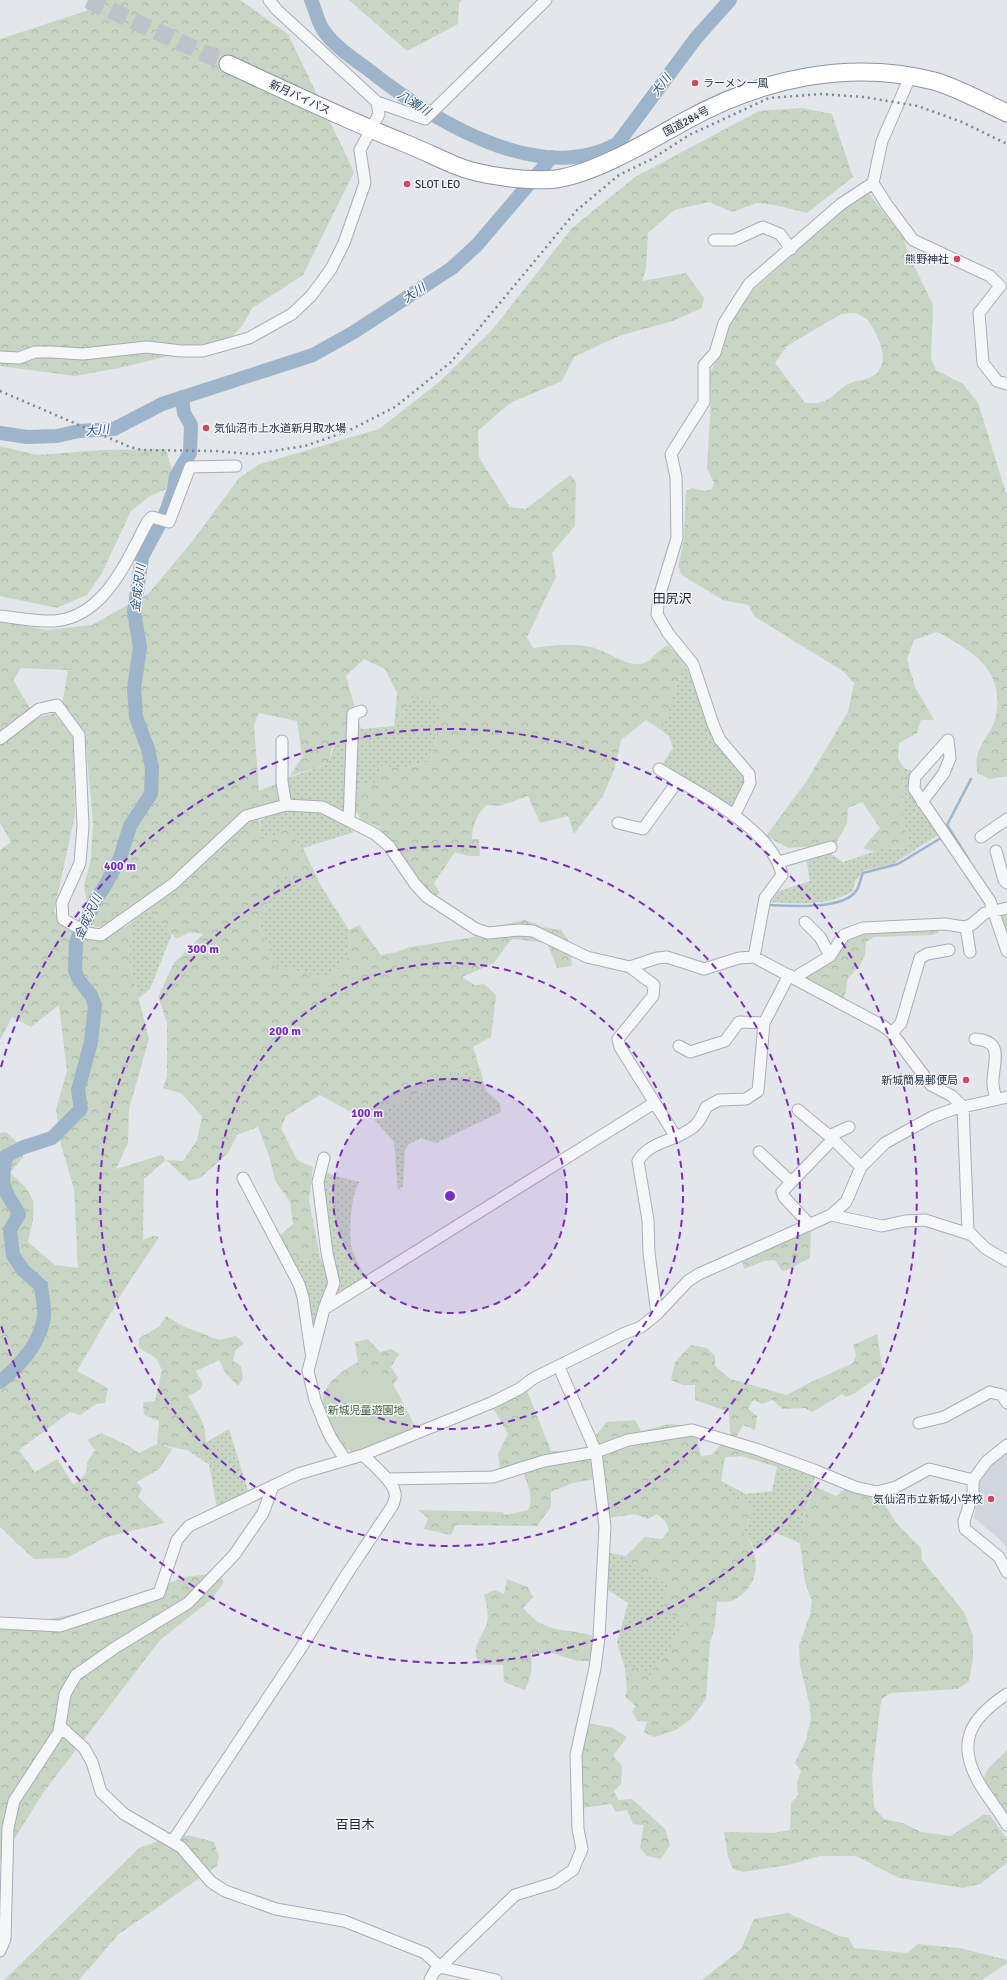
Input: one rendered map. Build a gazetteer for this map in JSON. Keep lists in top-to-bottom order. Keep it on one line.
{"streets":{"highway":["新月バイパス","国道284号"]},"crossings":[["新月バイパス","国道284号"]],"districts":["田尻沢","百目木"],"water":["大川","八瀬川","金成沢川"],"parks":["新城児童遊園地"],"places":["ラーメン一風","SLOT LEO","熊野神社","気仙沼市上水道新月取水場","新城簡易郵便局","気仙沼市立新城小学校"],"rings":["400 m","300 m","200 m","100 m"]}
